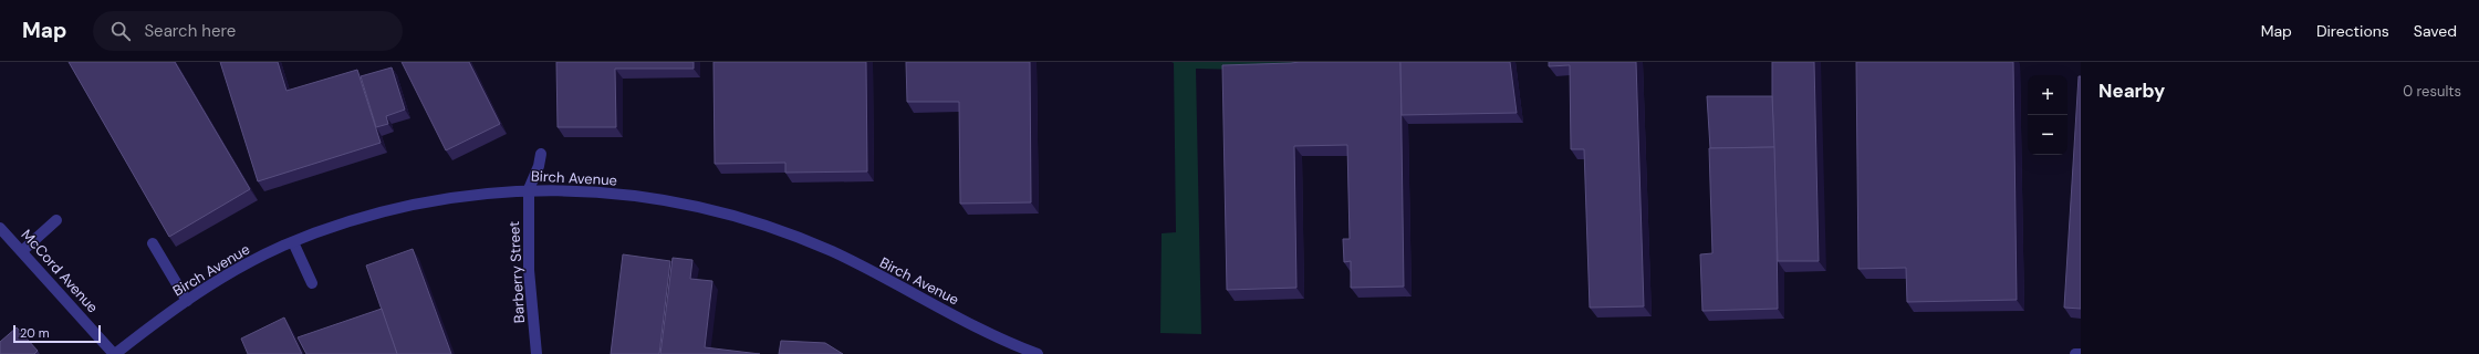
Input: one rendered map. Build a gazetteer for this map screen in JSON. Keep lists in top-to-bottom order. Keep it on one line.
{"streets":{"street":["Birch Avenue","McCord Avenue","Barberry Street"]},"crossings":[["Birch Avenue","McCord Avenue"],["Birch Avenue","Barberry Street"]],"scale_bar":"20 m","page":{"header":"Map","search":"Search here","nav":["Map","Directions","Saved"],"heading":["Nearby","0 results"],"map_buttons":["+","−"],"scale":"20 m"}}
